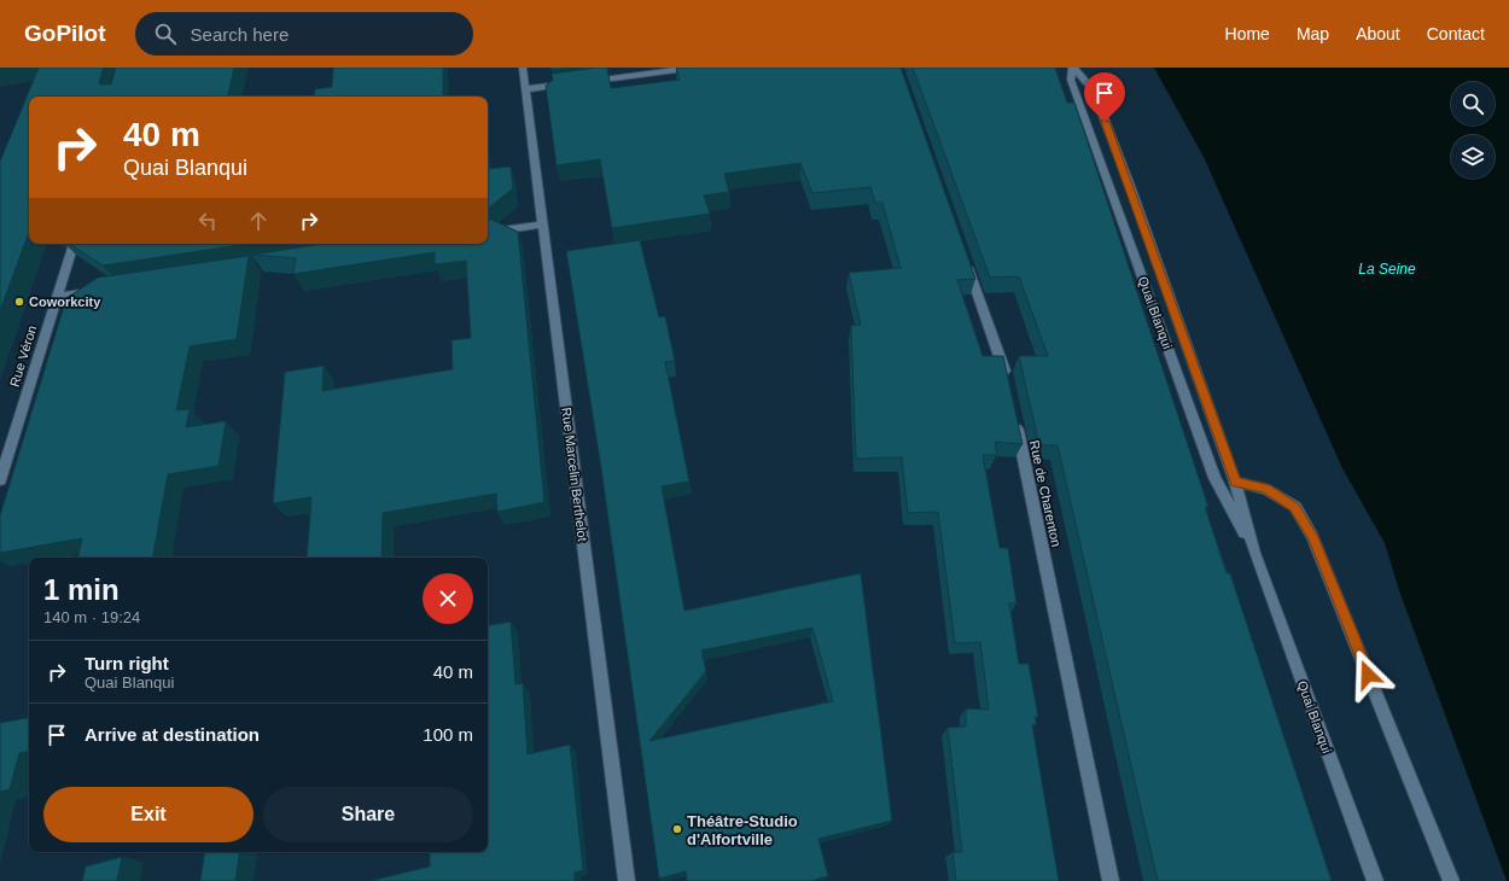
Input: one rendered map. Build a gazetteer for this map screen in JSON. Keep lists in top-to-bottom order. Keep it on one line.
{"streets":{"street":["Quai Blanqui","Rue Véron","Rue Marcelin Berthelot","Rue de Charenton"]},"water":["La Seine"],"places":["Coworkcity","Théâtre-Studio d'Alfortville"],"page":{"header":"GoPilot","search":"Search here","nav":["Home","Map","About","Contact"],"turn":["40 m","Quai Blanqui"],"heading":["1 min","140 m · 19:24"],"list":[{"name":"Turn right","note":"Quai Blanqui","value":"40 m"},{"name":"Arrive at destination","value":"100 m"}],"buttons":["Exit","Share"]}}
